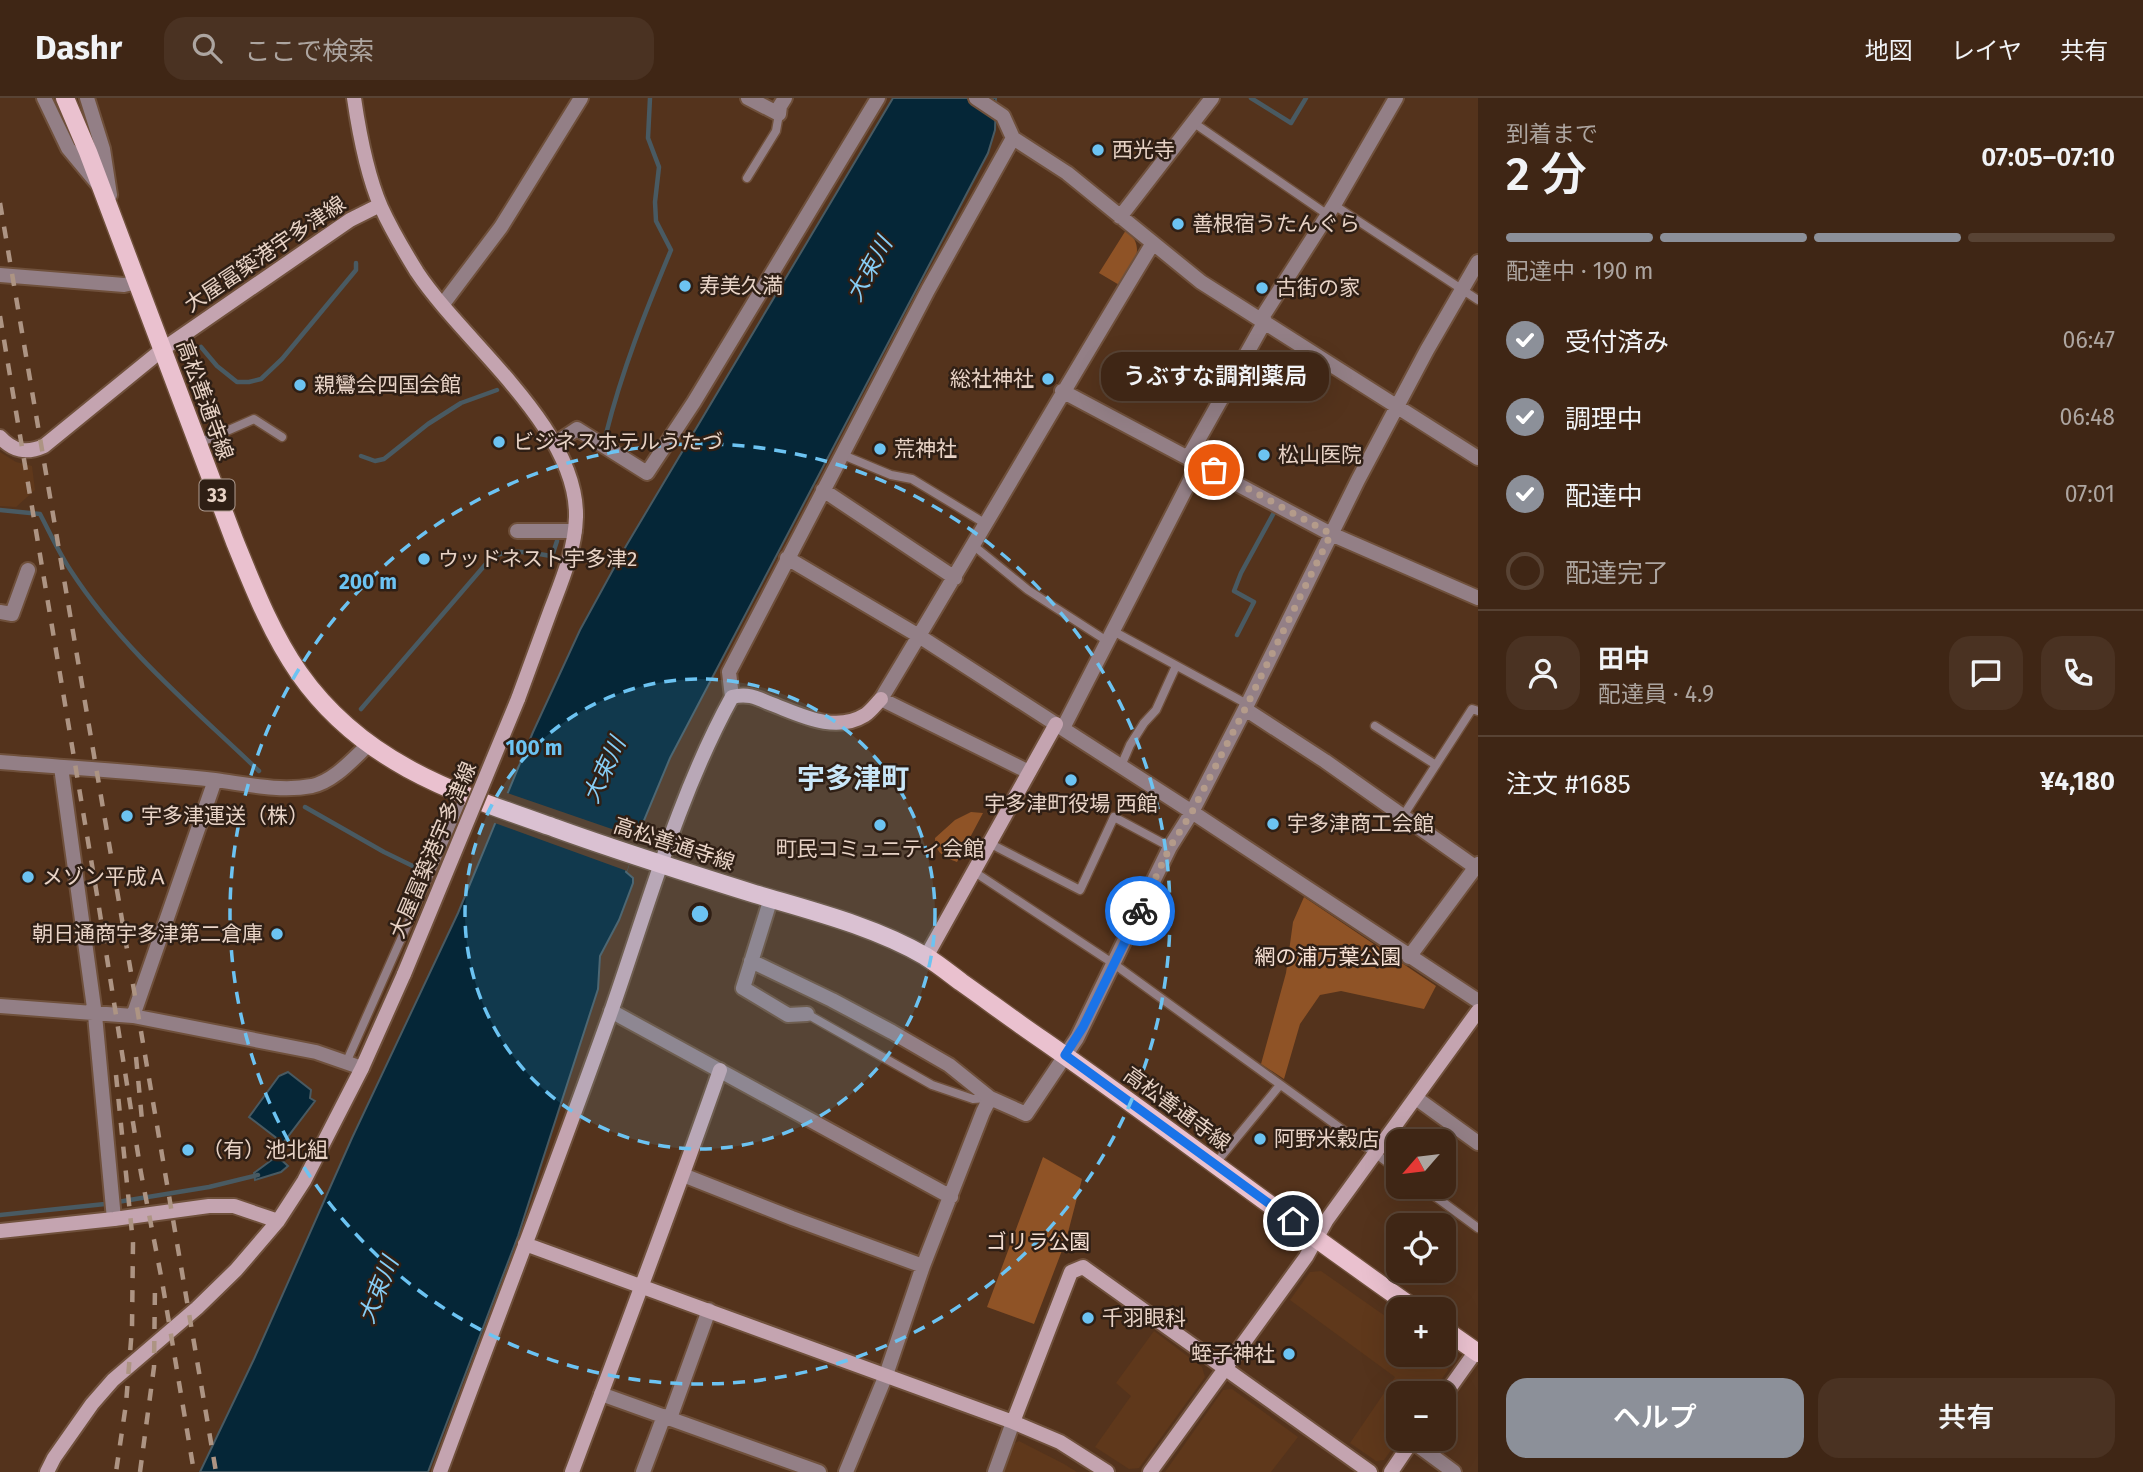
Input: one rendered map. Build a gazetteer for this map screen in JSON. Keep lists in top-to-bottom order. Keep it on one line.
{"streets":{"main road":["高松善通寺線","33"],"street":["大屋冨築港宇多津線"]},"crossings":[["大屋冨築港宇多津線","高松善通寺線"]],"districts":["宇多津町"],"water":["大束川"],"parks":["網の浦万葉公園","ゴリラ公園"],"places":["西光寺","善根宿うたんぐら","寿美久満","古街の家","総社神社","親鸞会四国会館","ビジネスホテルうたづ","荒神社","松山医院","うぶすな調剤薬局","ウッドネスト宇多津2","宇多津町役場 西館","宇多津運送（株）","宇多津商工会館","町民コミュニティ会館","メゾン平成Ａ","朝日通商宇多津第二倉庫","阿野米穀店","（有）池北組","千羽眼科","蛭子神社"],"north":"bottom left","page":{"header":"Dashr","search":"ここで検索","nav":["地図","レイヤ","共有"],"heading":["2 分","到着まで","07:05–07:10"],"panel":["田中","配達員 · 4.9","注文 #1685","¥4,180"],"bar":"配達中 · 190 m","list":[["受付済み","06:47"],["調理中","06:48"],["配達中","07:01"],"配達完了"],"bubble":"うぶすな調剤薬局","map_buttons":["+","−"],"buttons":["ヘルプ","共有"]},"rings":["200 m","100 m"]}
